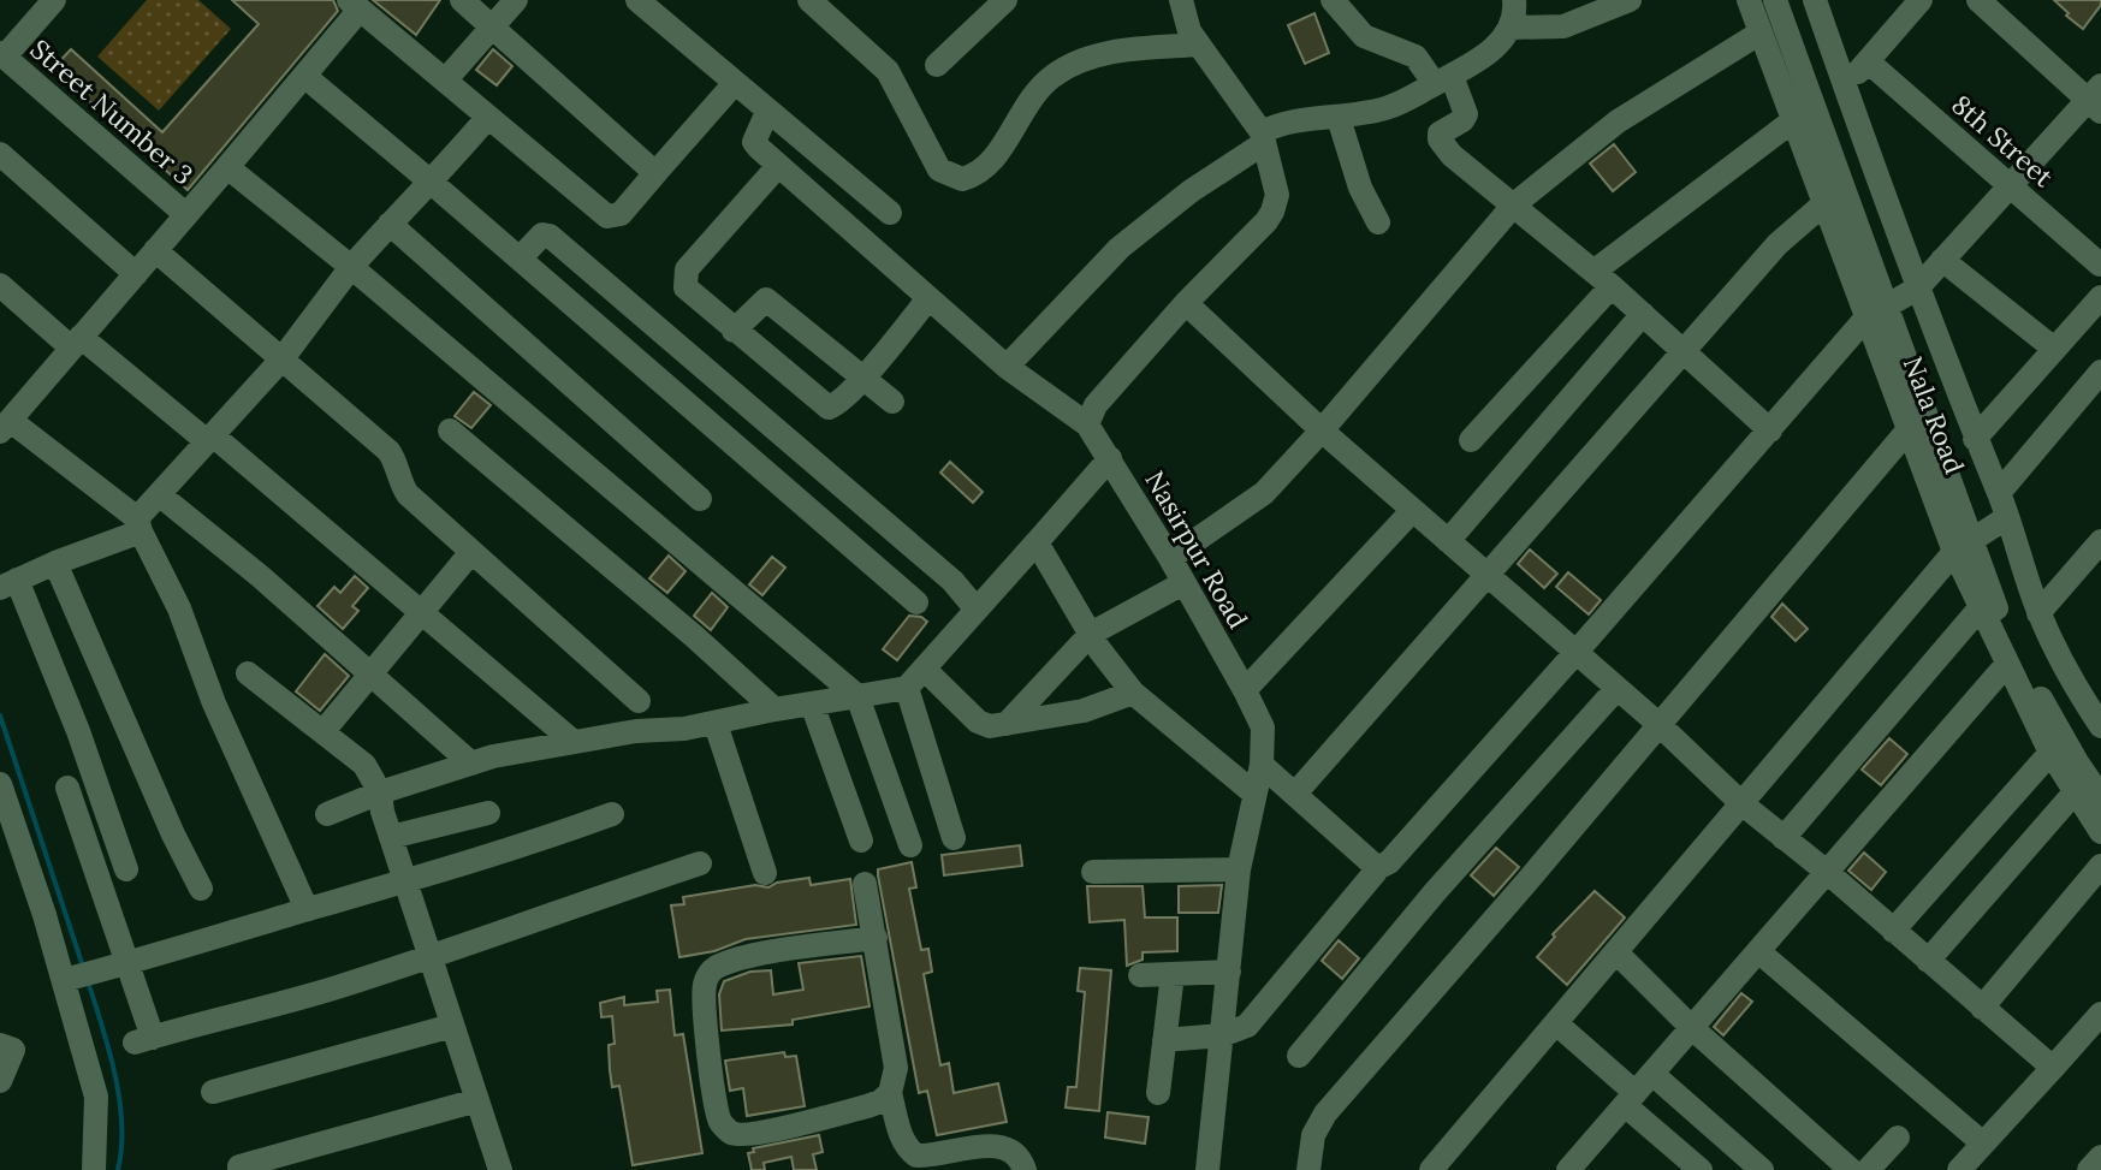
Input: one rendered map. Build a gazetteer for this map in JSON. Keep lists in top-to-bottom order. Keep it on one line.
{"streets":{"street":["Street Number 3","8th Street","Nala Road","Nasirpur Road"]}}
